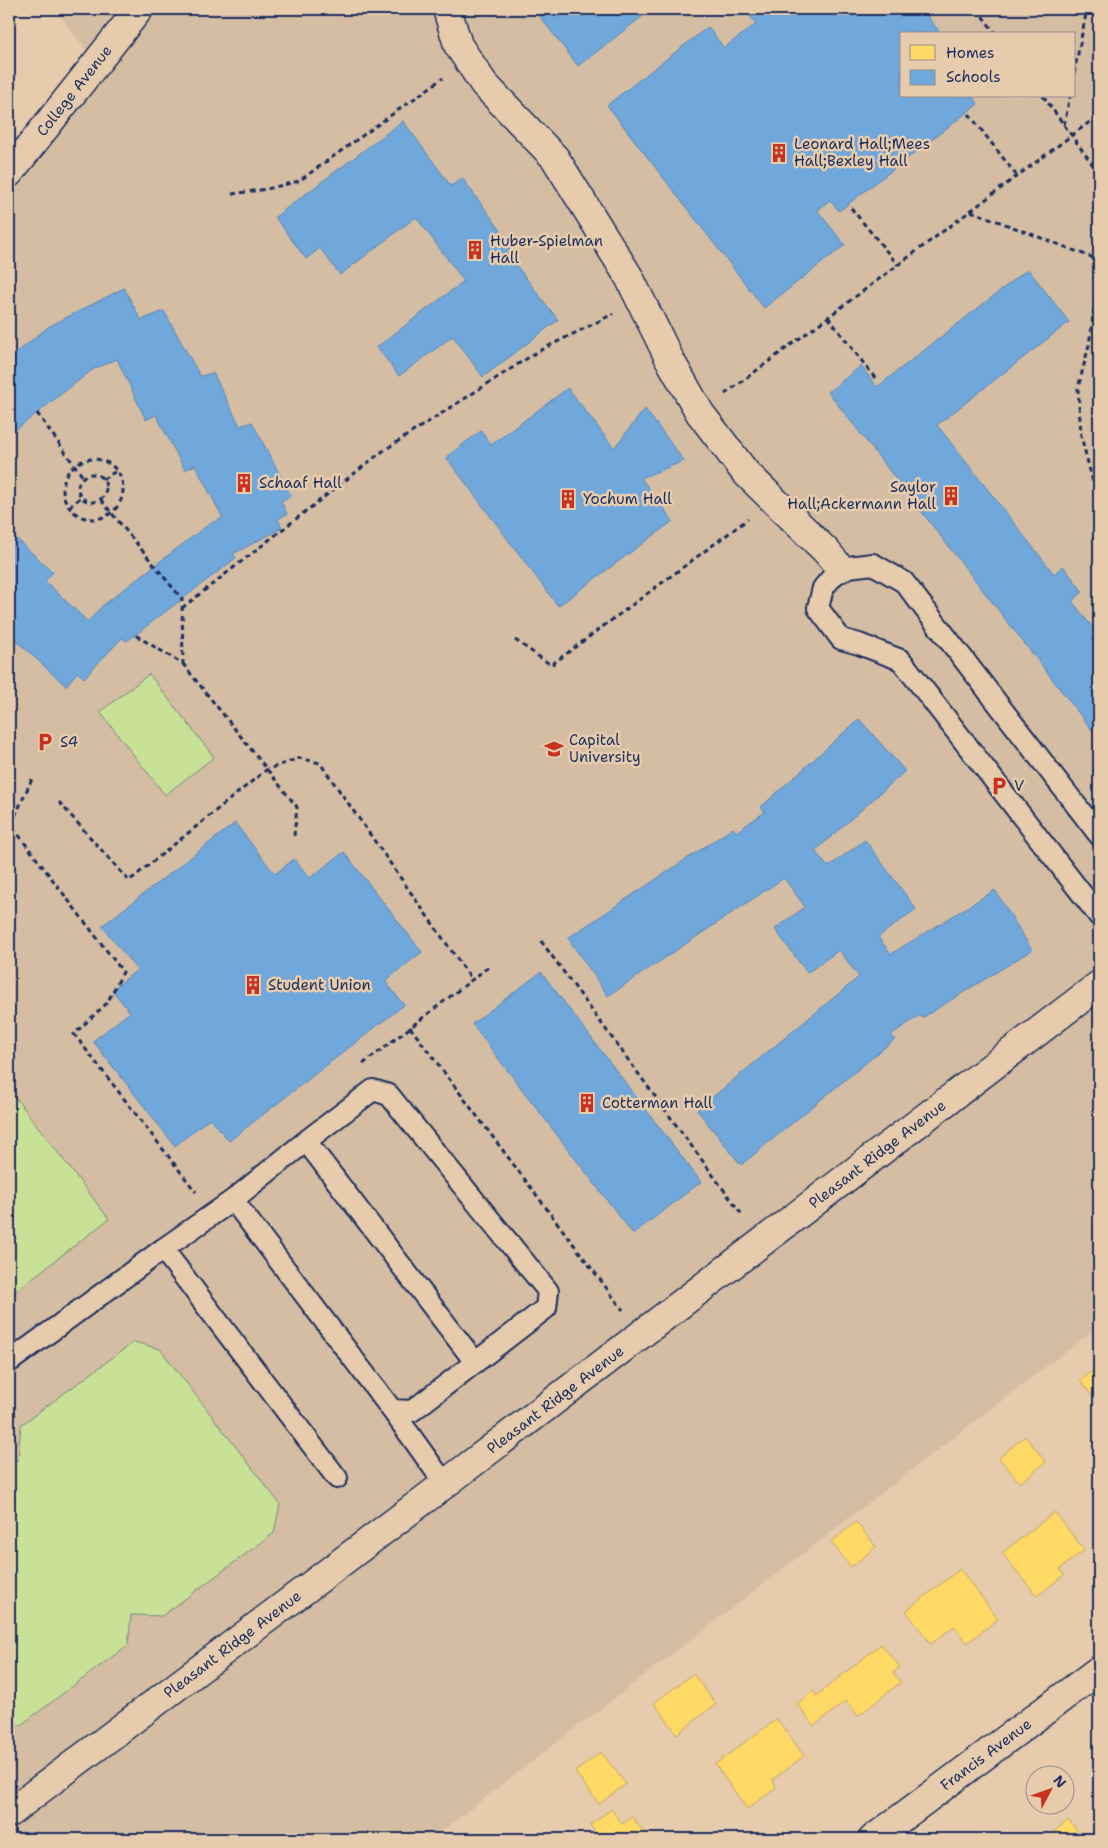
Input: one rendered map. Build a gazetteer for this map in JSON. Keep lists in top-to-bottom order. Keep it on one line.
{"streets":{"street":["College Avenue","Pleasant Ridge Avenue","Francis Avenue"]},"places":{"building":["Leonard Hall;Mees Hall;Bexley Hall","Huber-Spielman Hall","Schaaf Hall","Saylor Hall;Ackermann Hall","Yochum Hall","Student Union","Cotterman Hall"],"parking":["S4","V"],"school or university":["Capital University"]},"legend":["Homes","Schools"],"north":"top right"}
